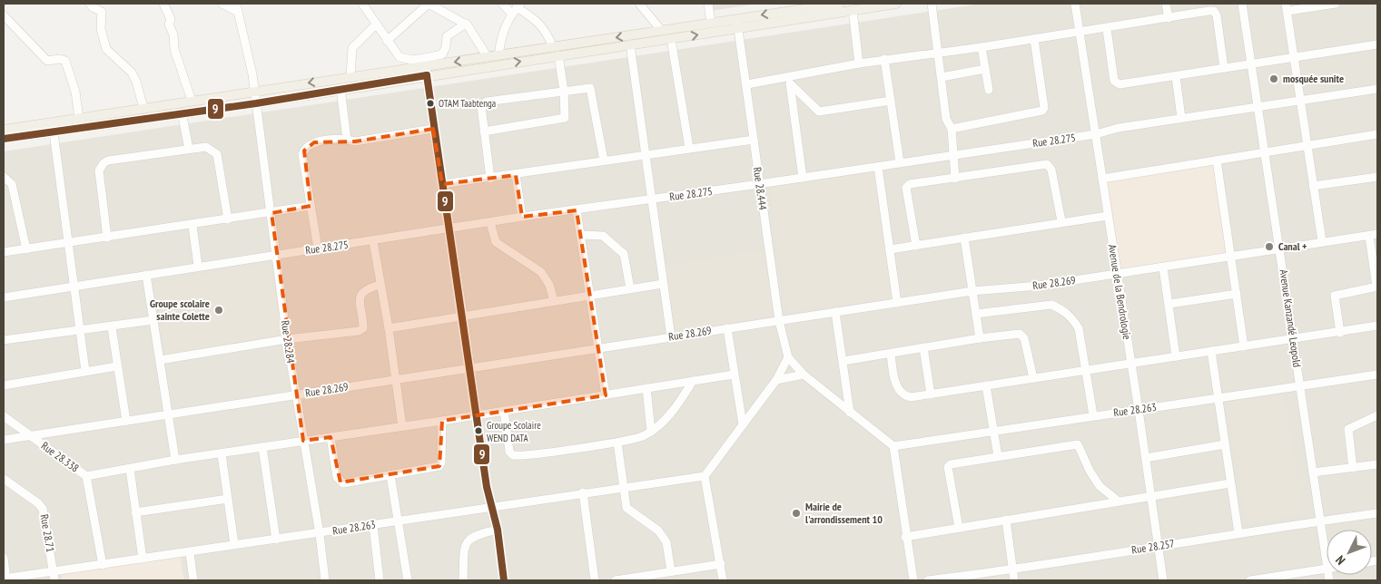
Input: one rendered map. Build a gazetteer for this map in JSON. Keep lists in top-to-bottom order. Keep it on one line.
{"streets":{"street":["Rue 28.275","Rue 28.444","Rue 28.269","Avenue de la Bendrologie","Avenue Kanzandé Leopold","Rue 28.284","Rue 28.263","Rue 28.338","Rue 28.71","Rue 28.257"]},"crossings":[["Rue 28.275","Rue 28.444"],["Rue 28.275","Avenue de la Bendrologie"],["Rue 28.275","Avenue Kanzandé Leopold"],["Rue 28.275","Rue 28.284"],["Rue 28.444","Rue 28.269"],["Rue 28.269","Avenue de la Bendrologie"],["Rue 28.269","Avenue Kanzandé Leopold"],["Rue 28.269","Rue 28.284"],["Rue 28.269","Rue 28.338"],["Avenue de la Bendrologie","Rue 28.263"],["Avenue de la Bendrologie","Rue 28.257"],["Avenue Kanzandé Leopold","Rue 28.263"],["Avenue Kanzandé Leopold","Rue 28.257"],["Rue 28.284","Rue 28.263"],["Rue 28.263","Rue 28.338"],["Rue 28.263","Rue 28.71"]],"places":["mosquée sunite","OTAM Taabtenga","Canal +","Groupe scolaire sainte Colette","Groupe Scolaire WEND DATA","Mairie de l'arrondissement 10"],"lines":["transit line 9"],"north":"bottom left"}
